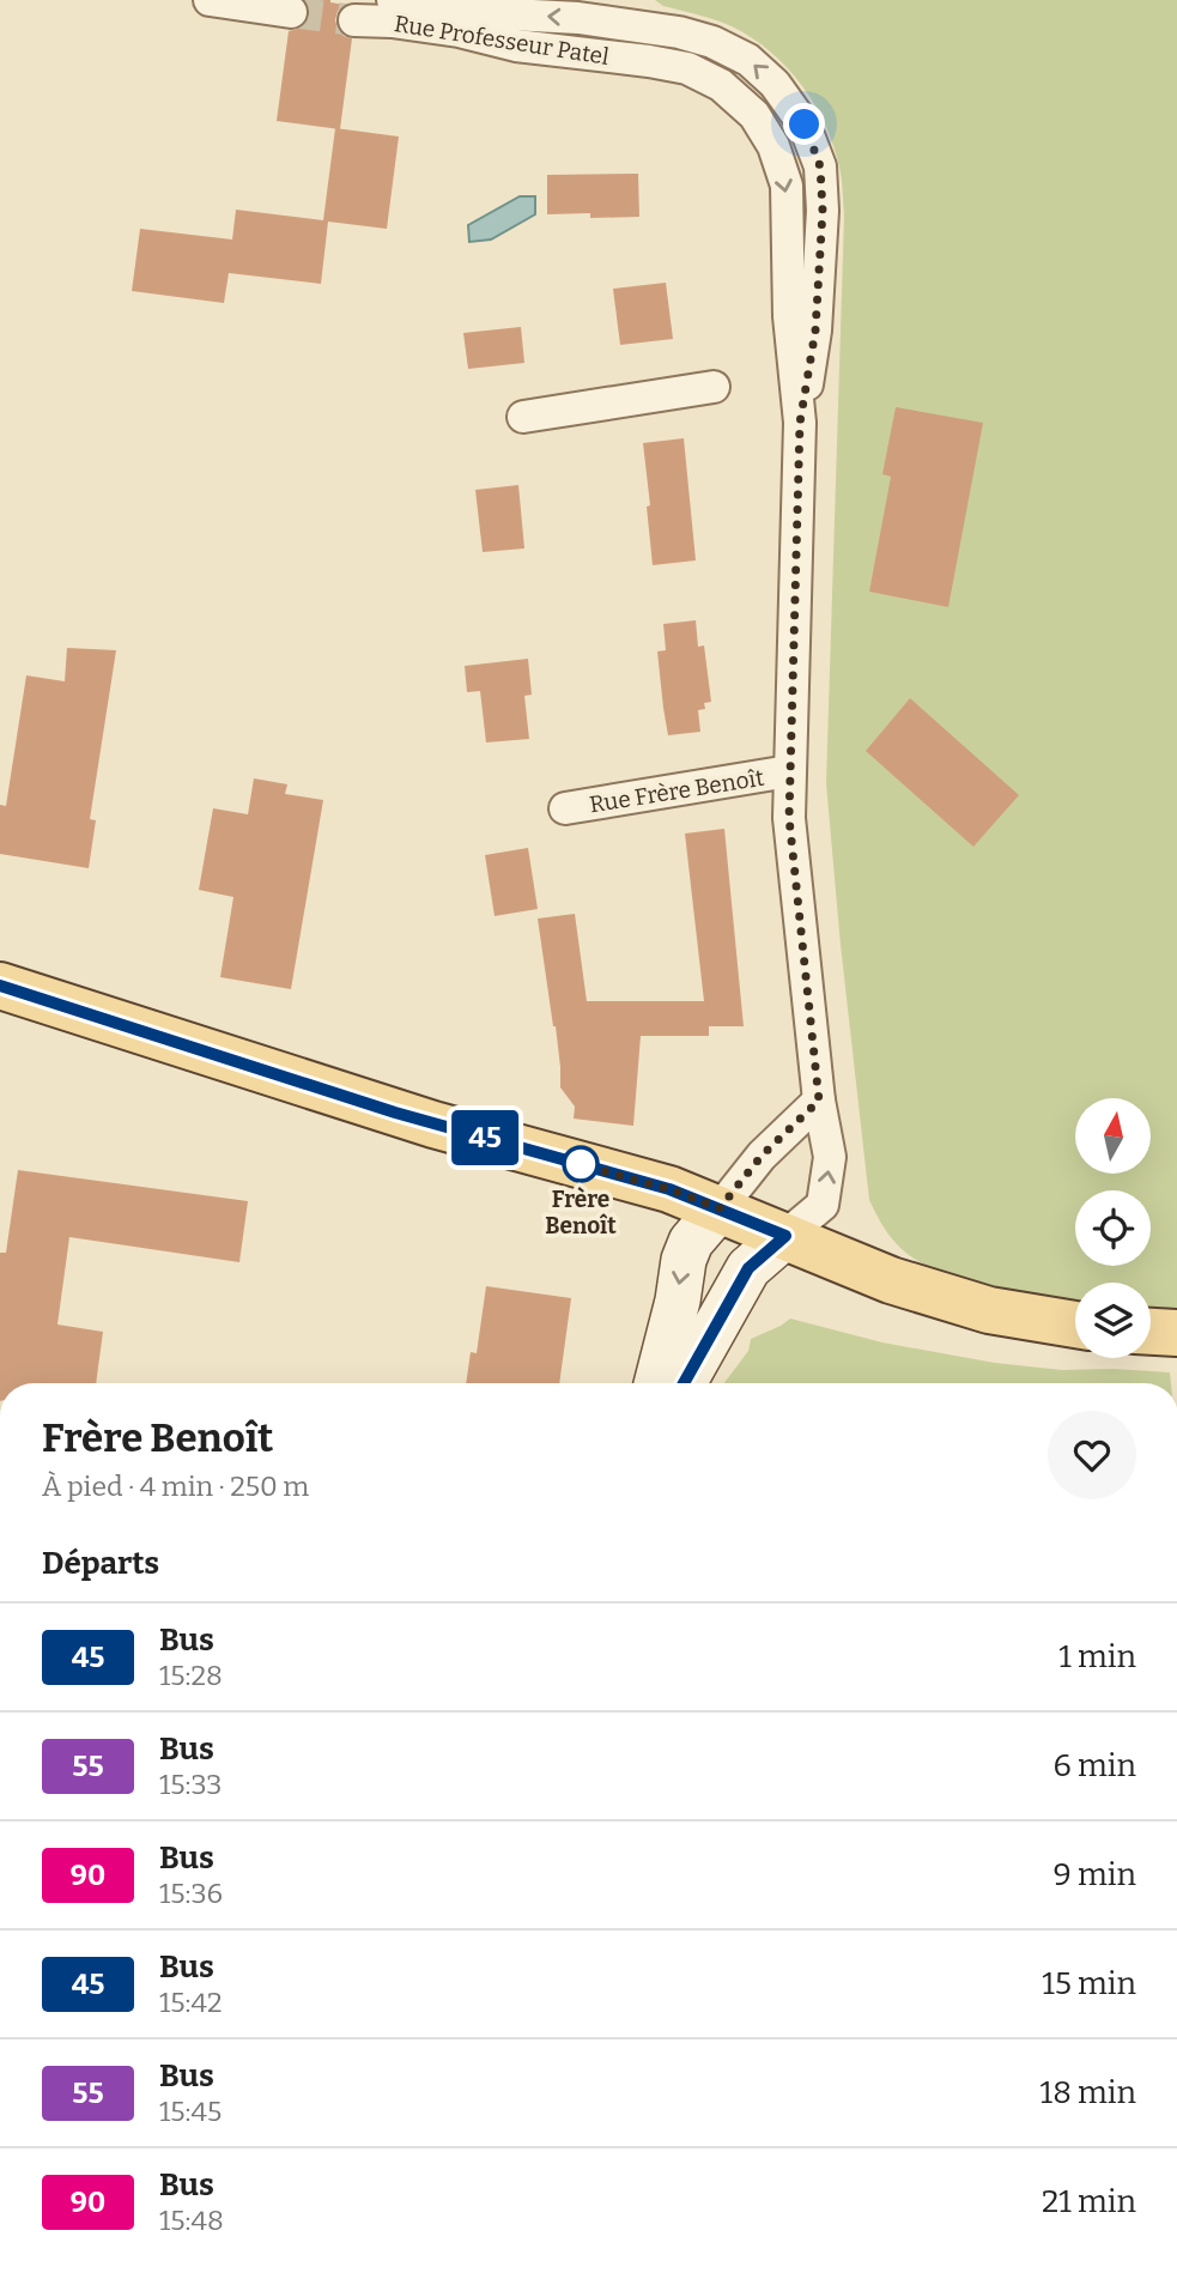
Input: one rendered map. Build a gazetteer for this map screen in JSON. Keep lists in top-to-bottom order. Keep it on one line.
{"streets":{"street":["Rue Professeur Patel","Rue Frère Benoît"]},"crossings":[["Rue Professeur Patel","Rue Frère Benoît"]],"places":["Frère Benoît"],"lines":["bus line 45"],"north":"top","page":{"on_map":"45","heading":[["Frère Benoît","À pied · 4 min · 250 m"],"Départs"],"list":[{"mark":"45","name":"Bus","note":"15:28","value":"1 min"},{"mark":"55","name":"Bus","note":"15:33","value":"6 min"},{"mark":"90","name":"Bus","note":"15:36","value":"9 min"},{"mark":"45","name":"Bus","note":"15:42","value":"15 min"},{"mark":"55","name":"Bus","note":"15:45","value":"18 min"},{"mark":"90","name":"Bus","note":"15:48","value":"21 min"}]}}
